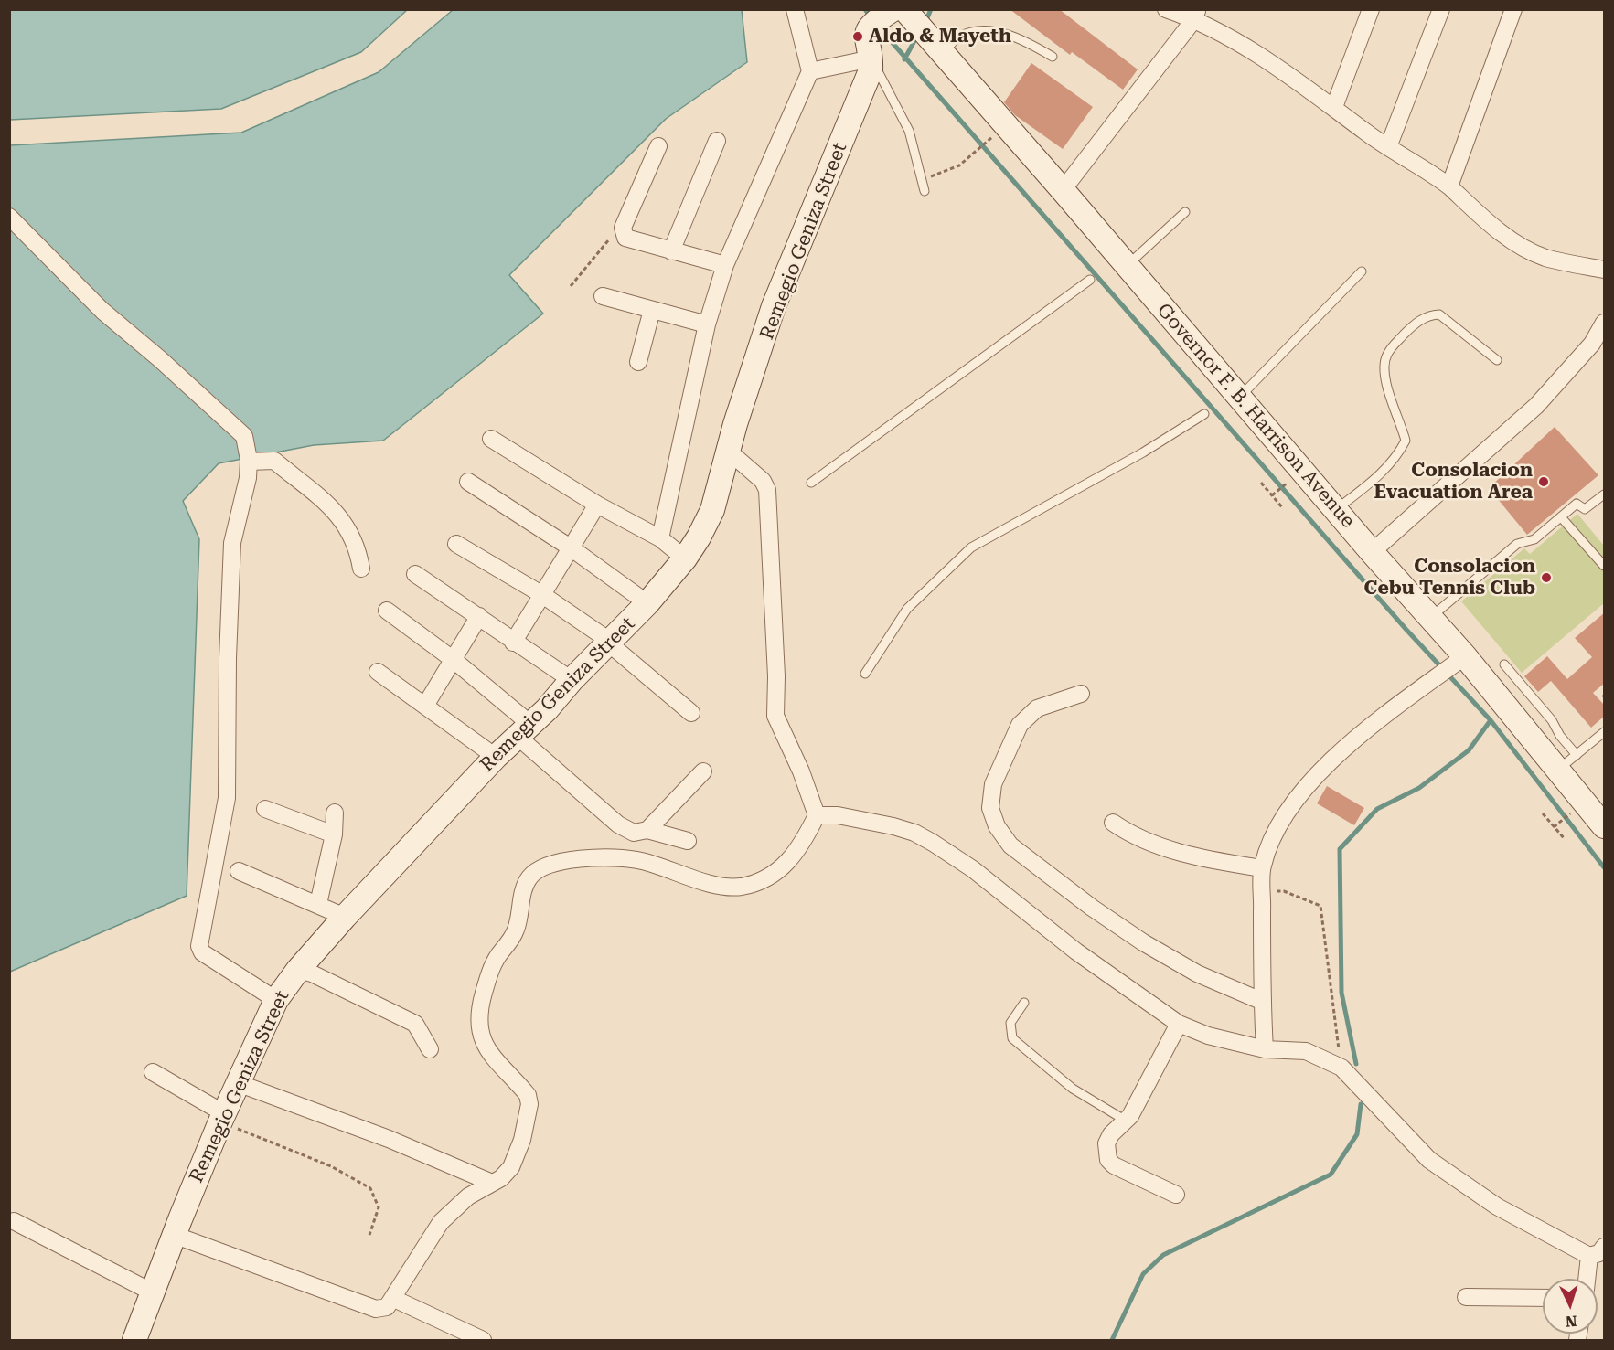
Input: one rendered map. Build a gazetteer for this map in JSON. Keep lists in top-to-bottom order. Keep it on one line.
{"streets":{"street":["Remegio Geniza Street","Governor F. B. Harrison Avenue"]},"crossings":[["Remegio Geniza Street","Governor F. B. Harrison Avenue"]],"places":["Aldo & Mayeth","Consolacion Evacuation Area","Consolacion Cebu Tennis Club"],"north":"bottom"}
